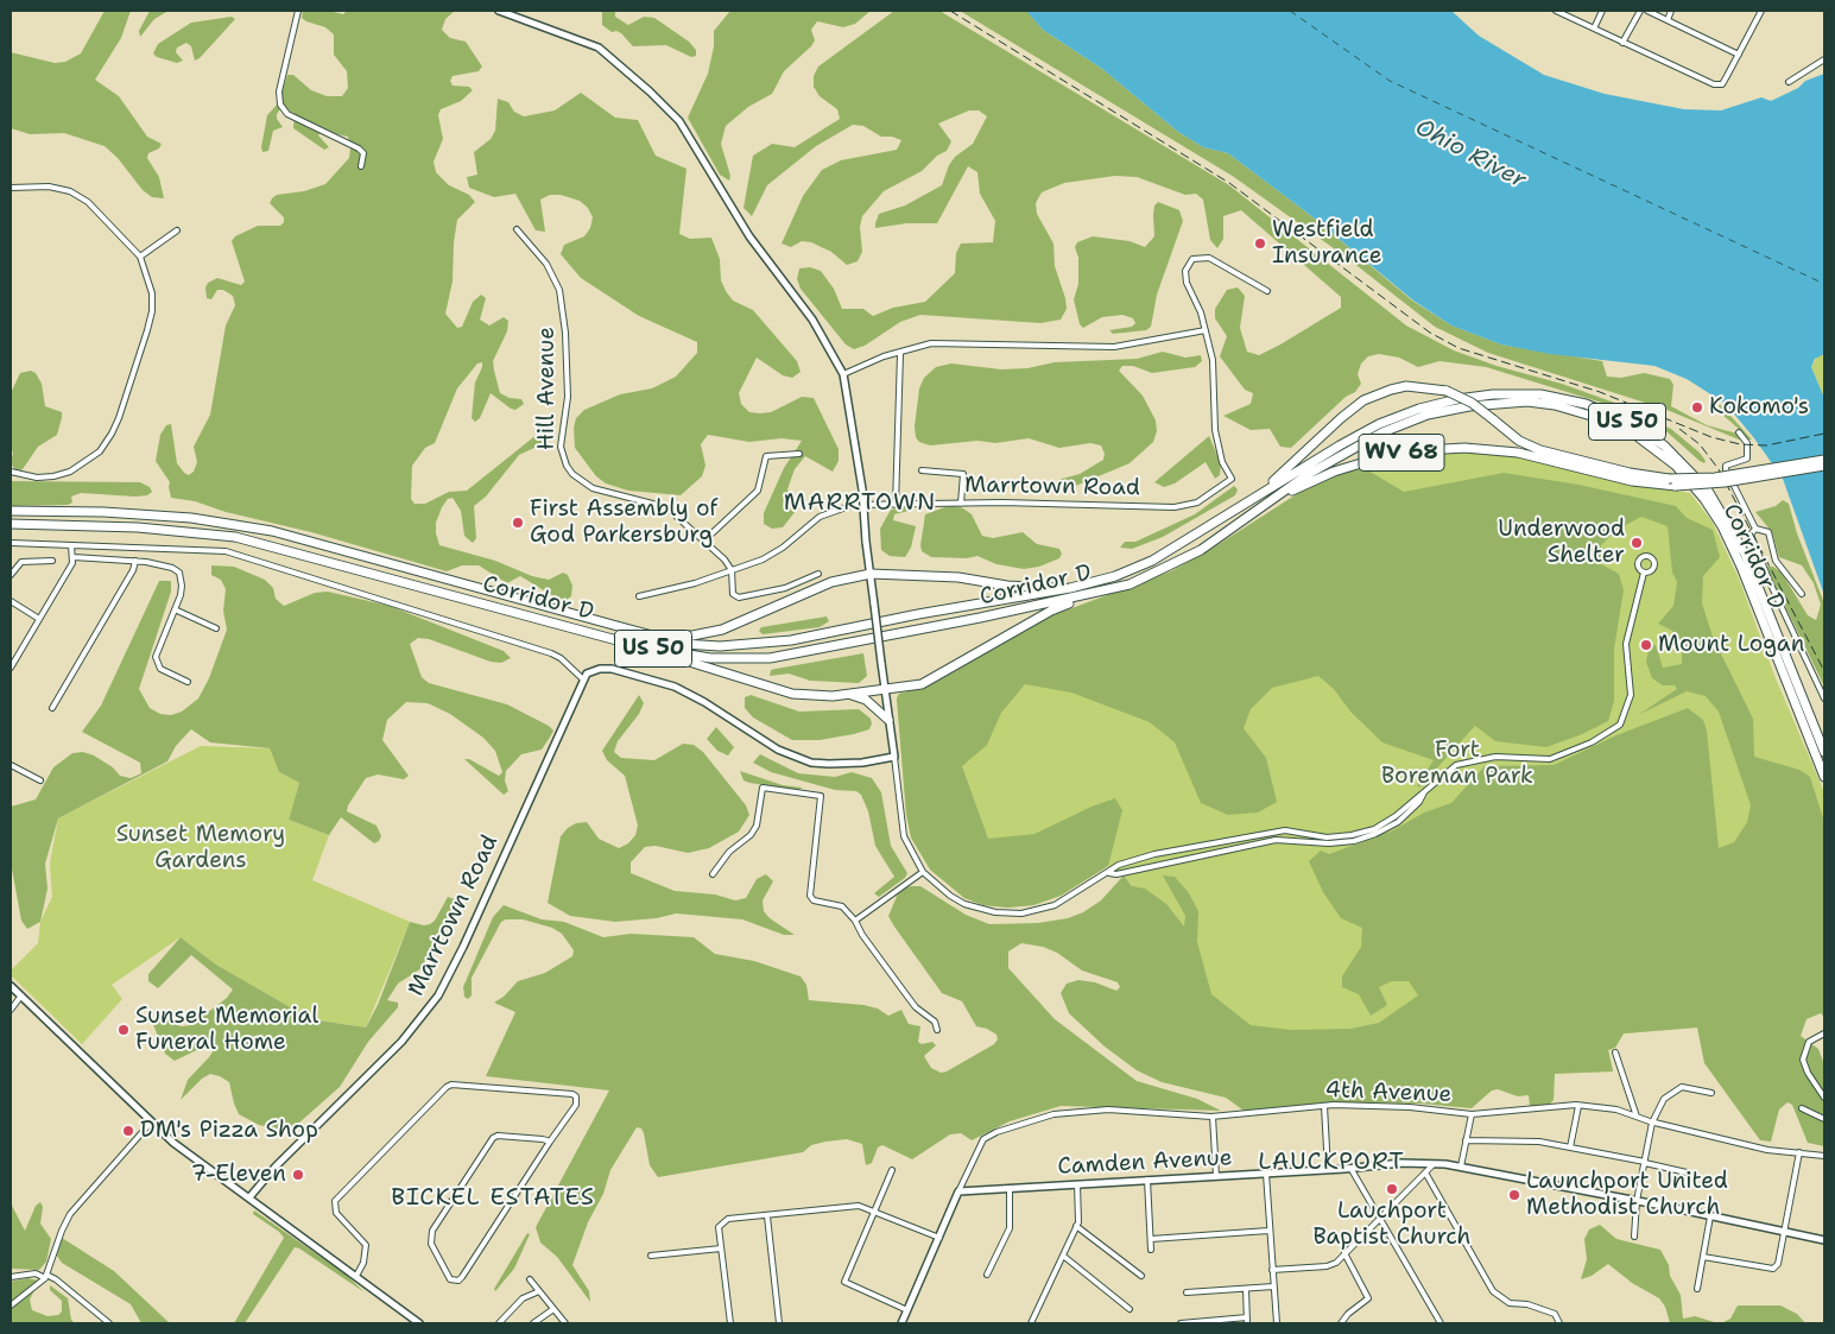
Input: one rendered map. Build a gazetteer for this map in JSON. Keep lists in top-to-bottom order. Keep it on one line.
{"streets":{"highway":["US 50","WV 68","Corridor D"],"street":["Hill Avenue","Marrtown Road","4th Avenue","Camden Avenue"]},"crossings":[["Hill Avenue","Marrtown Road"],["WV 68","Corridor D"],["4th Avenue","Camden Avenue"]],"districts":["MARRTOWN","LAUCKPORT","BICKEL ESTATES"],"water":["Ohio River"],"parks":["Fort Boreman Park","Sunset Memory Gardens"],"places":["Westfield Insurance","Kokomo's","First Assembly of God Parkersburg","Underwood Shelter","Mount Logan","Sunset Memorial Funeral Home","DM's Pizza Shop","7-Eleven","Lauchport Baptist Church","Launchport United Methodist Church"]}
